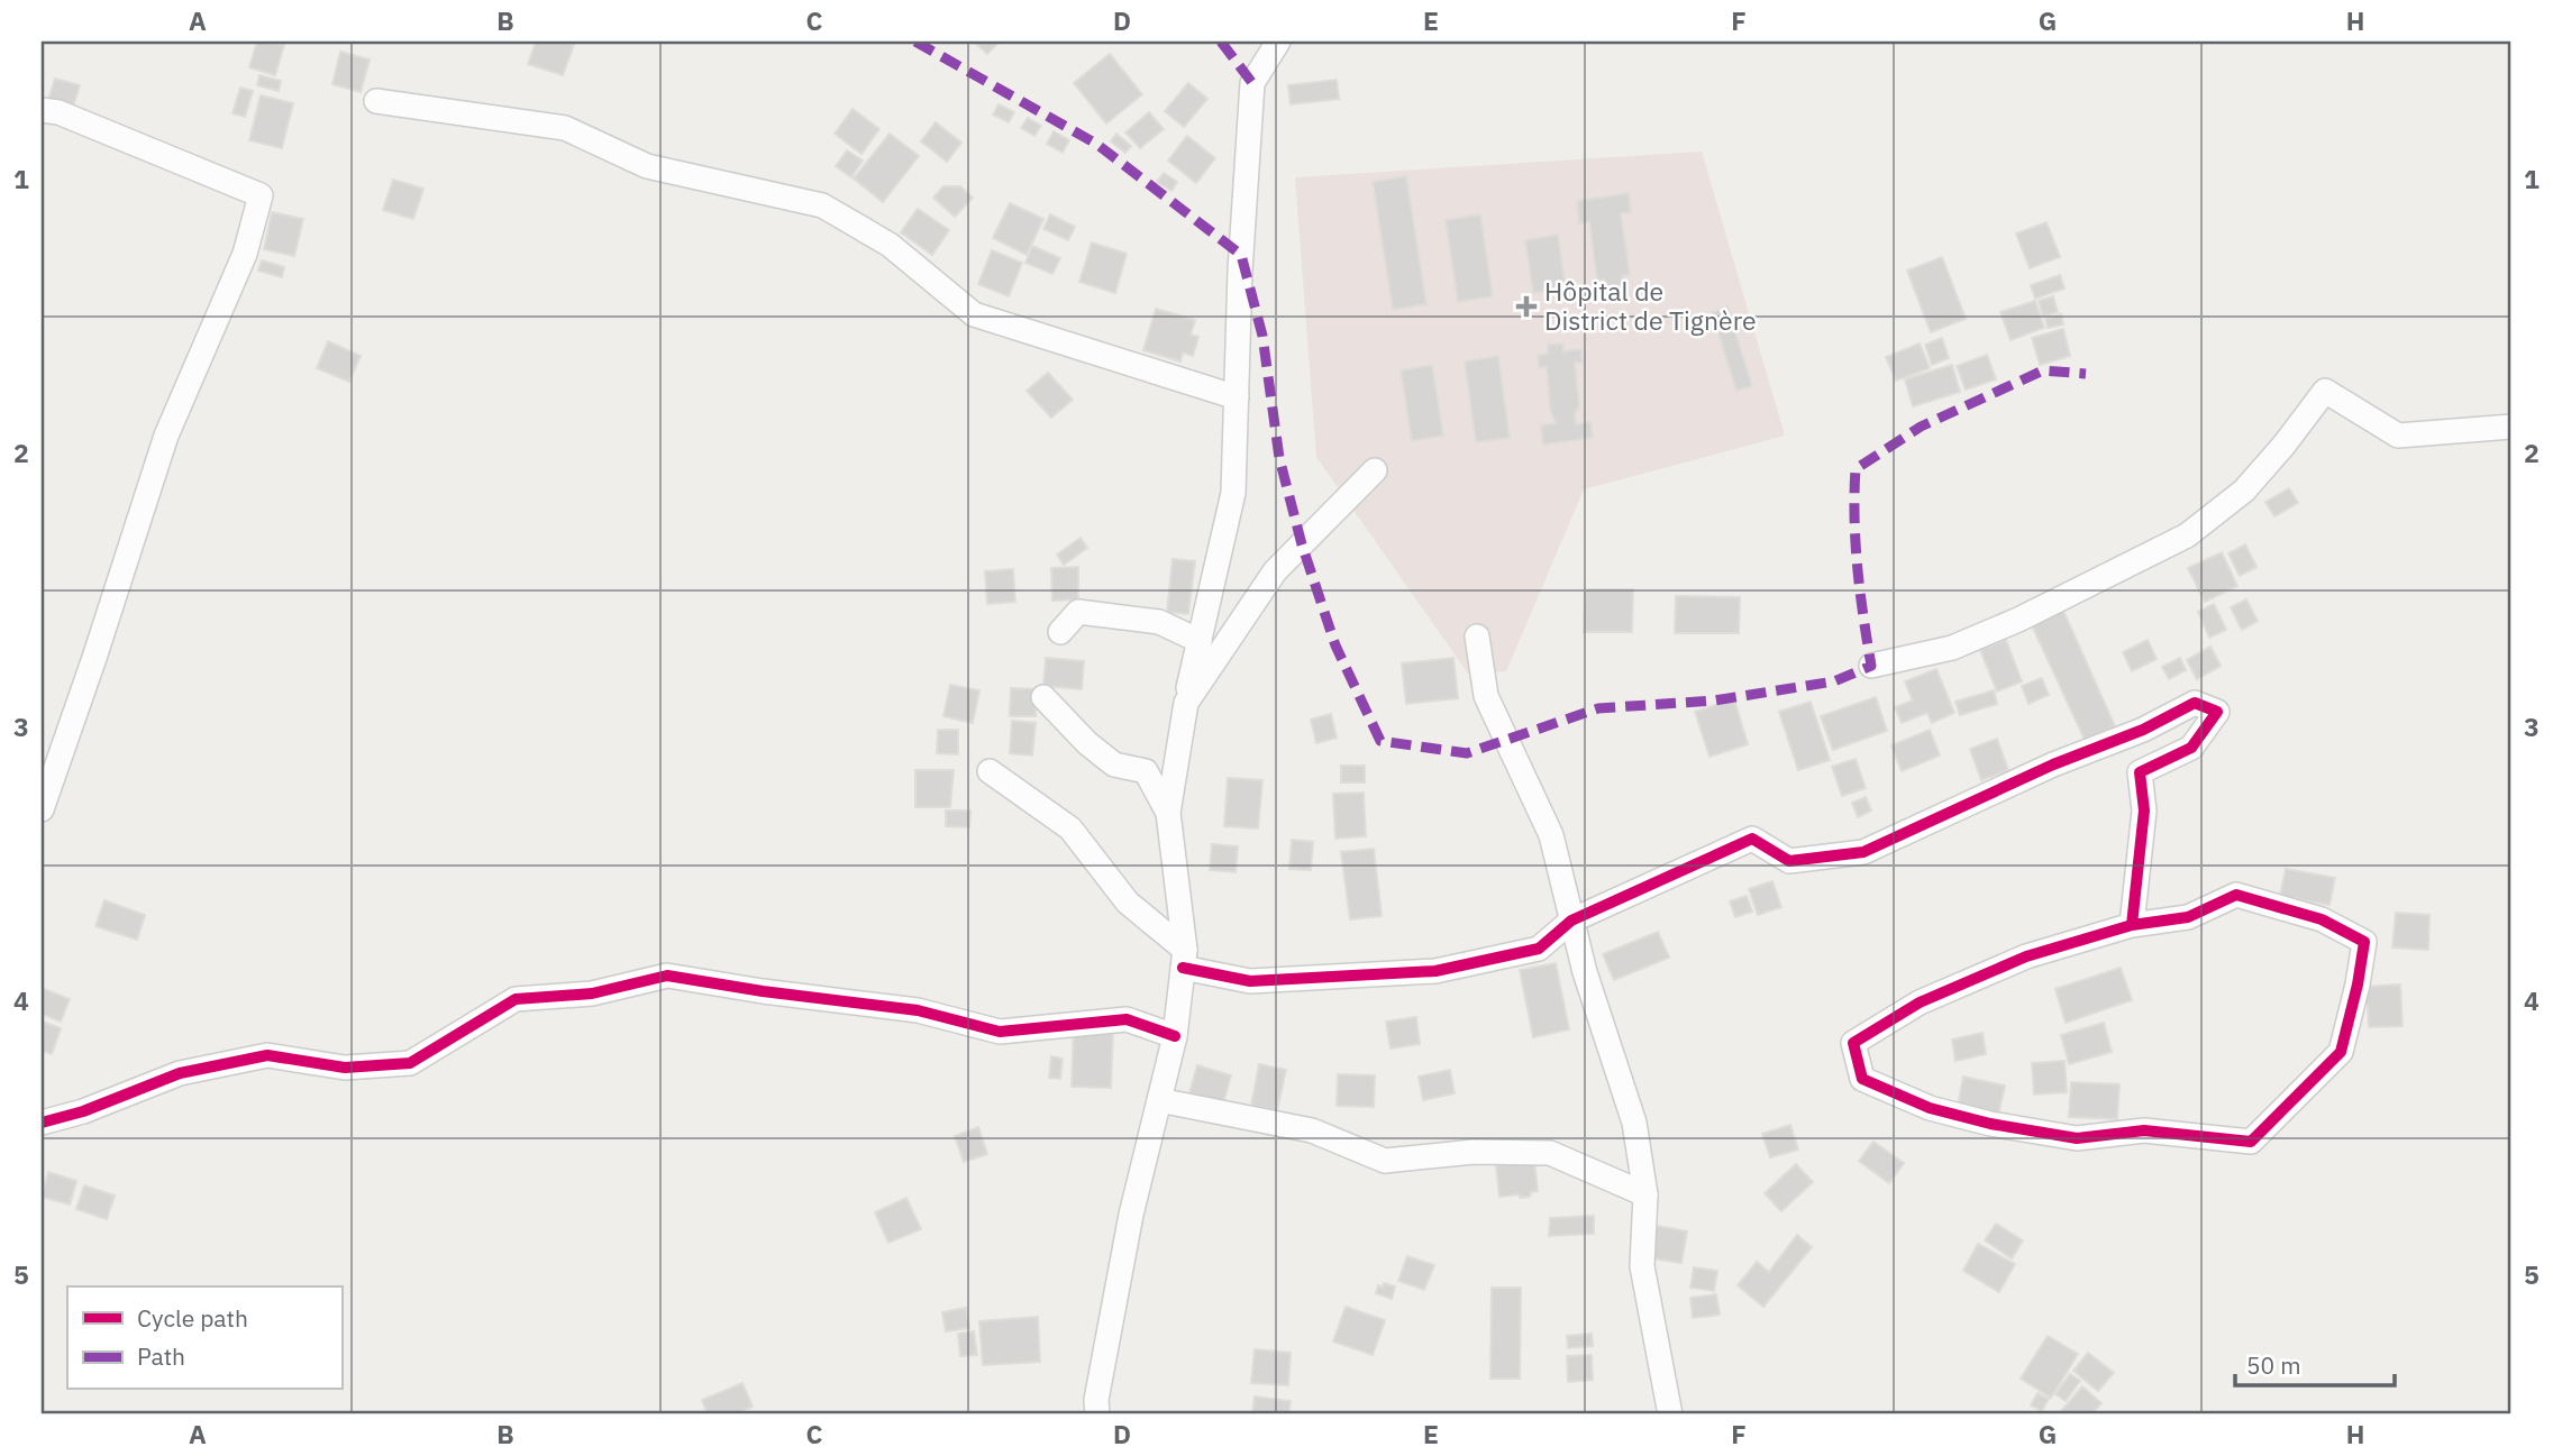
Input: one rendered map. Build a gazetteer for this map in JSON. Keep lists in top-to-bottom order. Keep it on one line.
{"places":{"health":["Hôpital de District de Tignère"]},"legend":["Cycle path","Path"],"scale_bar":"50 m","grid":{"columns":["A","B","C","D","E","F","G","H"],"rows":["1","2","3","4","5"]}}
